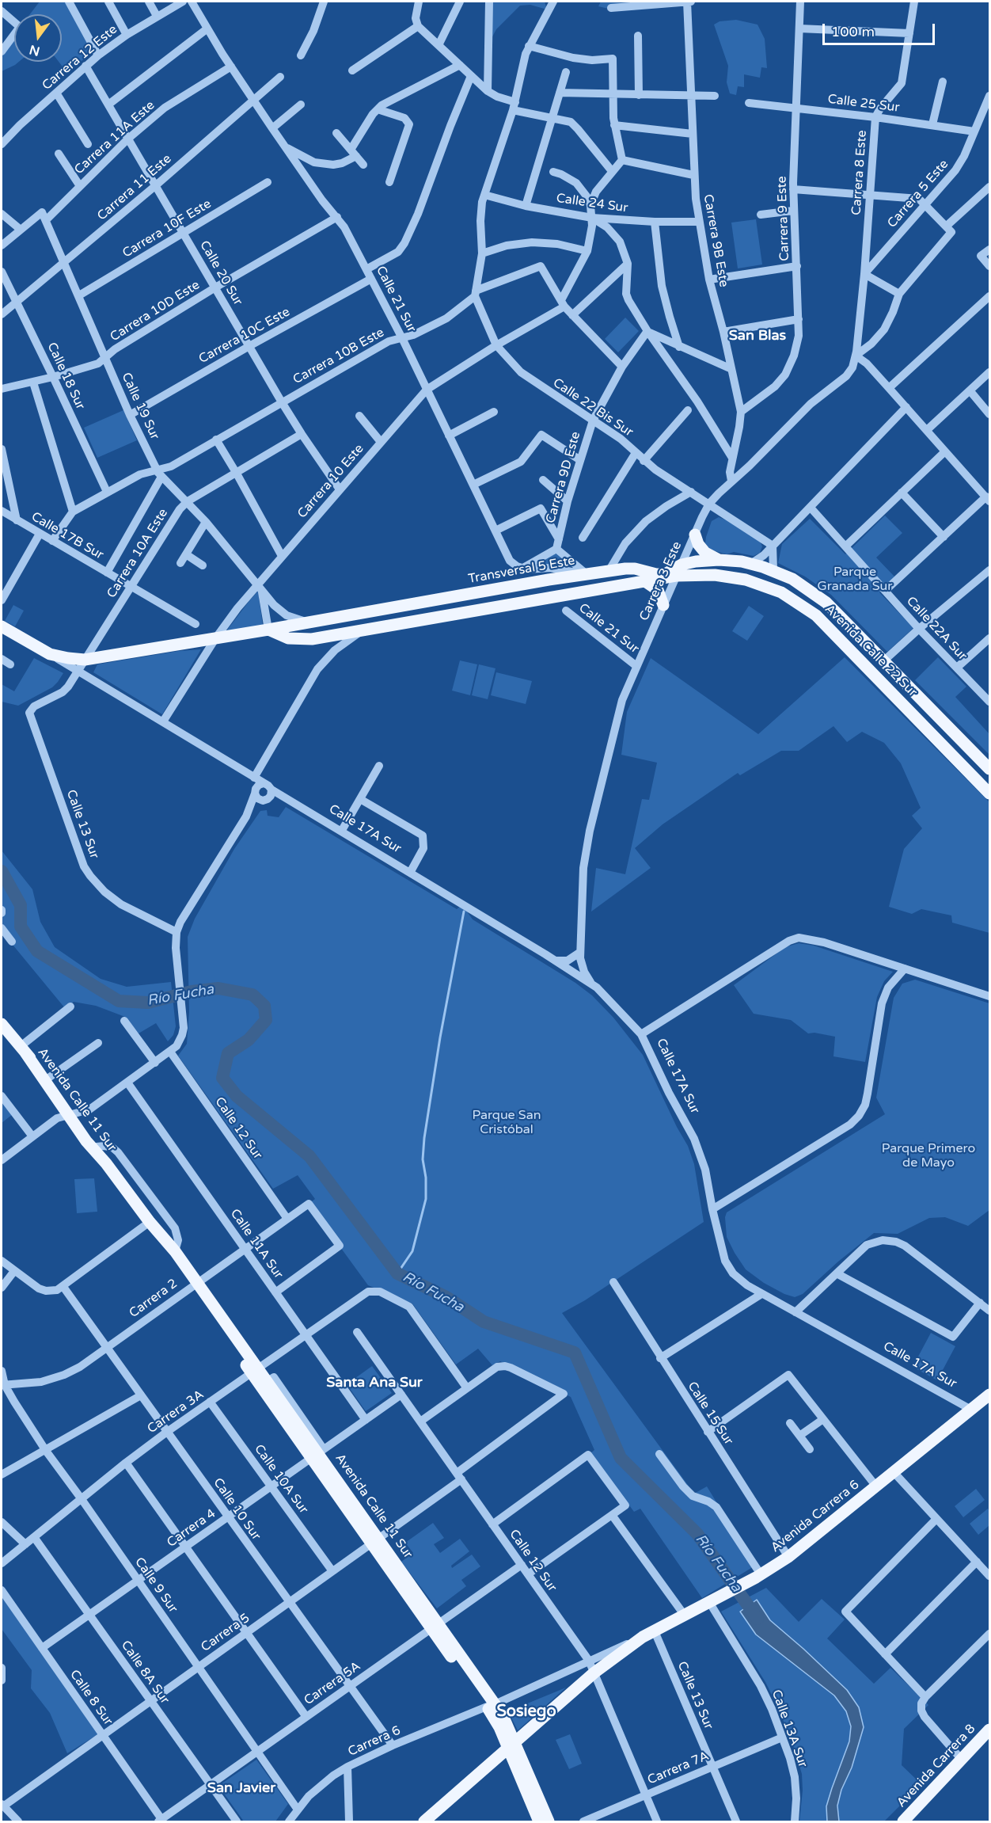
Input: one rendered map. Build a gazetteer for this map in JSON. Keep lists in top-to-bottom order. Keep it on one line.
{"streets":{"main road":["Transversal 5 Este","Avenida Calle 22 Sur","Avenida Calle 11 Sur","Avenida Carrera 6","Avenida Carrera 8"],"street":["Carrera 12 Este","Calle 25 Sur","Carrera 11A Este","Carrera 8 Este","Carrera 11 Este","Carrera 5 Este","Calle 24 Sur","Carrera 9 Este","Carrera 10F Este","Carrera 9B Este","Calle 20 Sur","Calle 21 Sur","Carrera 10D Este","Carrera 10C Este","Carrera 10B Este","Calle 18 Sur","Calle 19 Sur","Calle 22 Bis Sur","Carrera 9D Este","Carrera 10 Este","Calle 17B Sur","Carrera 10A Este","Carrera 3 Este","Calle 22A Sur","Calle 13 Sur","Calle 17A Sur","Calle 12 Sur","Calle 11A Sur","Carrera 2","Carrera 3A","Calle 15 Sur","Calle 10A Sur","Calle 10 Sur","Carrera 4","Calle 9 Sur","Carrera 5","Calle 8A Sur","Carrera 5A","Calle 8 Sur","Calle 13A Sur","Carrera 6","Carrera 7A"]},"crossings":[["Carrera 12 Este","Calle 20 Sur"],["Calle 25 Sur","Carrera 8 Este"],["Calle 25 Sur","Carrera 5 Este"],["Calle 25 Sur","Carrera 9 Este"],["Carrera 11A Este","Calle 20 Sur"],["Carrera 11A Este","Calle 21 Sur"],["Carrera 11A Este","Calle 19 Sur"],["Carrera 8 Este","Carrera 5 Este"],["Carrera 8 Este","Carrera 3 Este"],["Carrera 11 Este","Calle 20 Sur"],["Carrera 11 Este","Calle 21 Sur"],["Carrera 11 Este","Calle 18 Sur"],["Carrera 11 Este","Calle 19 Sur"],["Calle 24 Sur","Carrera 9B Este"],["Carrera 9 Este","Carrera 9B Este"],["Carrera 10F Este","Calle 20 Sur"],["Carrera 10F Este","Calle 19 Sur"],["Carrera 9B Este","Carrera 3 Este"],["Calle 20 Sur","Carrera 10D Este"],["Calle 20 Sur","Carrera 10C Este"],["Calle 20 Sur","Carrera 10B Este"],["Calle 20 Sur","Carrera 10 Este"],["Calle 20 Sur","Carrera 10A Este"],["Calle 21 Sur","Carrera 10D Este"],["Calle 21 Sur","Carrera 10C Este"],["Calle 21 Sur","Carrera 10B Este"],["Calle 21 Sur","Carrera 10 Este"],["Calle 21 Sur","Carrera 3 Este"],["Carrera 10D Este","Calle 18 Sur"],["Carrera 10D Este","Calle 19 Sur"],["Carrera 10C Este","Calle 19 Sur"],["Carrera 10B Este","Calle 18 Sur"],["Carrera 10B Este","Calle 19 Sur"],["Carrera 10B Este","Calle 22 Bis Sur"],["Carrera 10B Este","Calle 17B Sur"],["Calle 19 Sur","Carrera 10 Este"],["Calle 19 Sur","Carrera 10A Este"],["Calle 19 Sur","Transversal 5 Este"],["Calle 22 Bis Sur","Carrera 9D Este"],["Calle 22 Bis Sur","Carrera 10 Este"],["Calle 22 Bis Sur","Carrera 3 Este"],["Carrera 10 Este","Transversal 5 Este"],["Calle 17B Sur","Carrera 10A Este"],["Carrera 10A Este","Transversal 5 Este"],["Carrera 10A Este","Calle 13 Sur"],["Transversal 5 Este","Carrera 3 Este"],["Transversal 5 Este","Avenida Calle 22 Sur"],["Carrera 3 Este","Avenida Calle 22 Sur"],["Carrera 3 Este","Calle 17A Sur"],["Calle 13 Sur","Avenida Carrera 6"],["Calle 13 Sur","Carrera 7A"],["Calle 17A Sur","Avenida Carrera 6"],["Avenida Calle 11 Sur","Carrera 2"],["Avenida Calle 11 Sur","Carrera 3A"],["Avenida Calle 11 Sur","Avenida Carrera 6"],["Avenida Calle 11 Sur","Carrera 4"],["Avenida Calle 11 Sur","Carrera 5"],["Avenida Calle 11 Sur","Carrera 5A"],["Avenida Calle 11 Sur","Carrera 6"],["Calle 12 Sur","Carrera 2"],["Calle 12 Sur","Avenida Carrera 6"],["Calle 12 Sur","Carrera 4"],["Calle 12 Sur","Carrera 5"],["Calle 12 Sur","Carrera 5A"],["Calle 12 Sur","Carrera 6"],["Calle 12 Sur","Carrera 7A"],["Calle 11A Sur","Carrera 2"],["Calle 11A Sur","Carrera 3A"],["Calle 11A Sur","Carrera 4"],["Carrera 2","Calle 10 Sur"],["Carrera 2","Calle 9 Sur"],["Carrera 3A","Calle 10A Sur"],["Carrera 3A","Calle 10 Sur"],["Carrera 3A","Calle 9 Sur"],["Carrera 3A","Carrera 5"],["Carrera 3A","Calle 8A Sur"],["Calle 15 Sur","Avenida Carrera 6"],["Calle 10A Sur","Carrera 4"],["Calle 10A Sur","Carrera 5"],["Calle 10 Sur","Carrera 4"],["Calle 10 Sur","Carrera 5"],["Calle 10 Sur","Carrera 5A"],["Calle 10 Sur","Carrera 6"],["Avenida Carrera 6","Calle 13A Sur"],["Avenida Carrera 6","Carrera 6"],["Carrera 4","Calle 9 Sur"],["Carrera 4","Calle 8A Sur"],["Carrera 4","Calle 8 Sur"],["Calle 9 Sur","Carrera 5"],["Calle 9 Sur","Carrera 5A"],["Calle 9 Sur","Carrera 6"],["Carrera 5","Calle 8A Sur"],["Carrera 5","Calle 8 Sur"],["Calle 8A Sur","Carrera 5A"],["Carrera 5A","Calle 8 Sur"],["Calle 13A Sur","Carrera 7A"]],"districts":["San Blas","Santa Ana Sur","Sosiego","San Javier"],"water":["Río Fucha"],"parks":["Parque Granada Sur","Parque San Cristóbal","Parque Primero de Mayo"],"scale_bar":"100 m","north":"bottom"}
